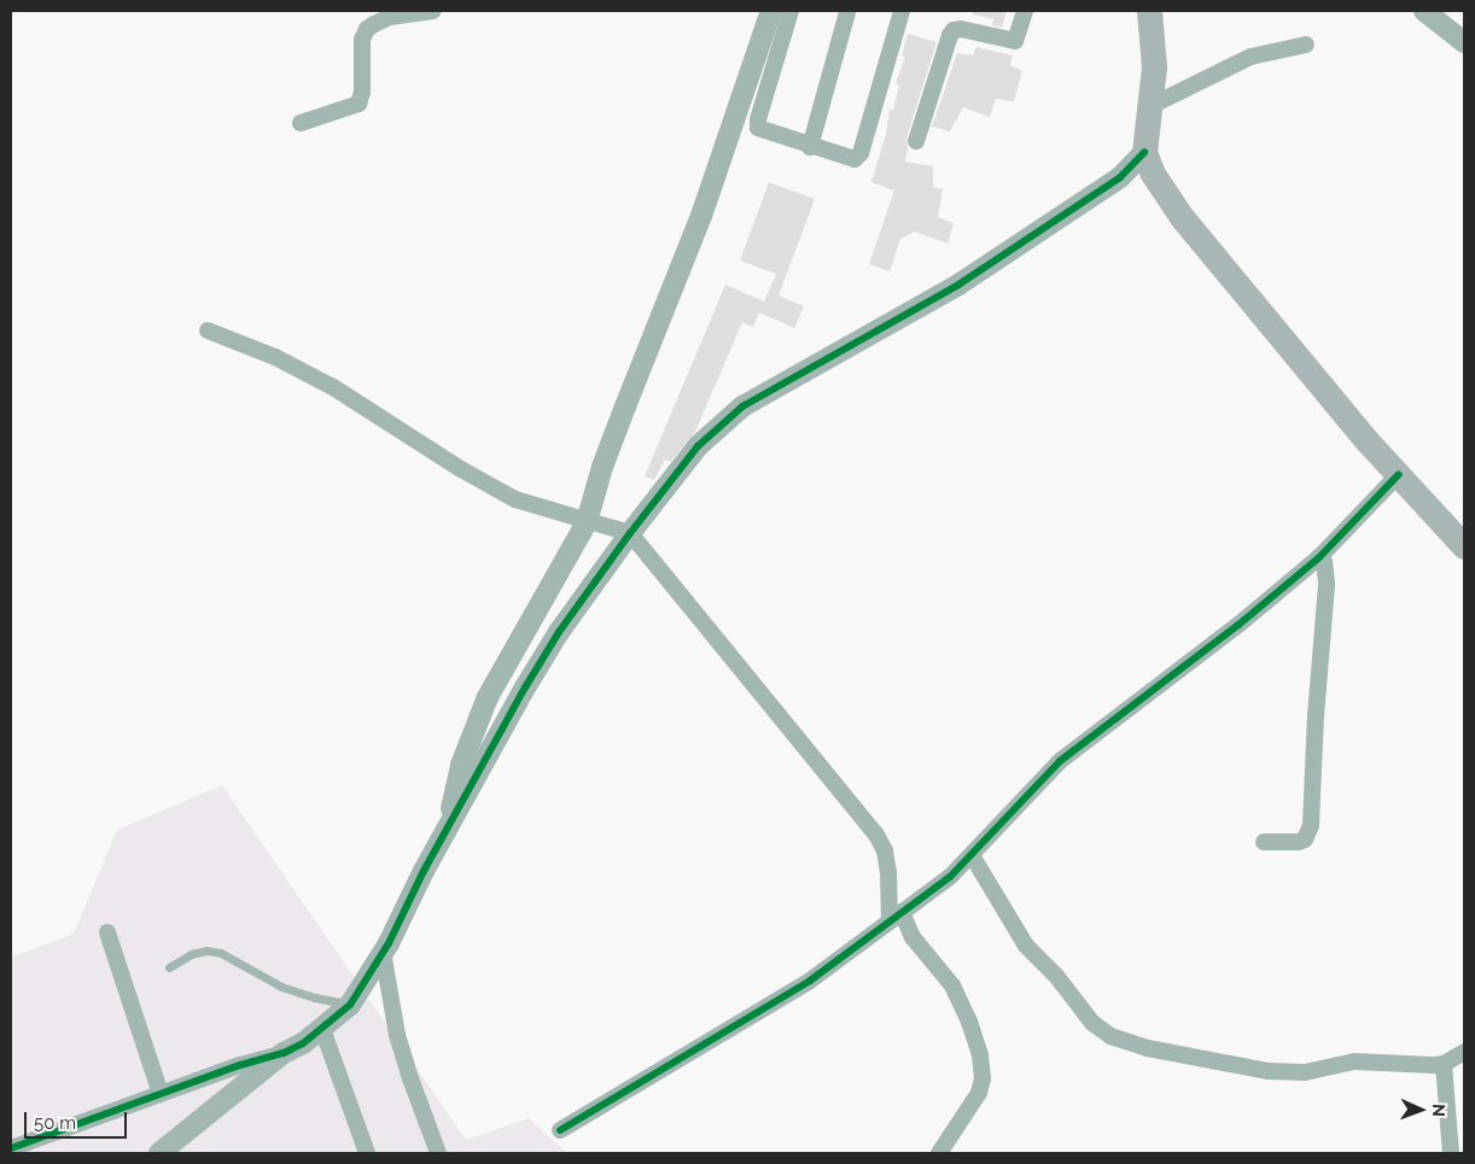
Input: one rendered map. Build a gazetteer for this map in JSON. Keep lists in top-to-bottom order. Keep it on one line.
{"scale_bar":"50 m","north":"right"}
